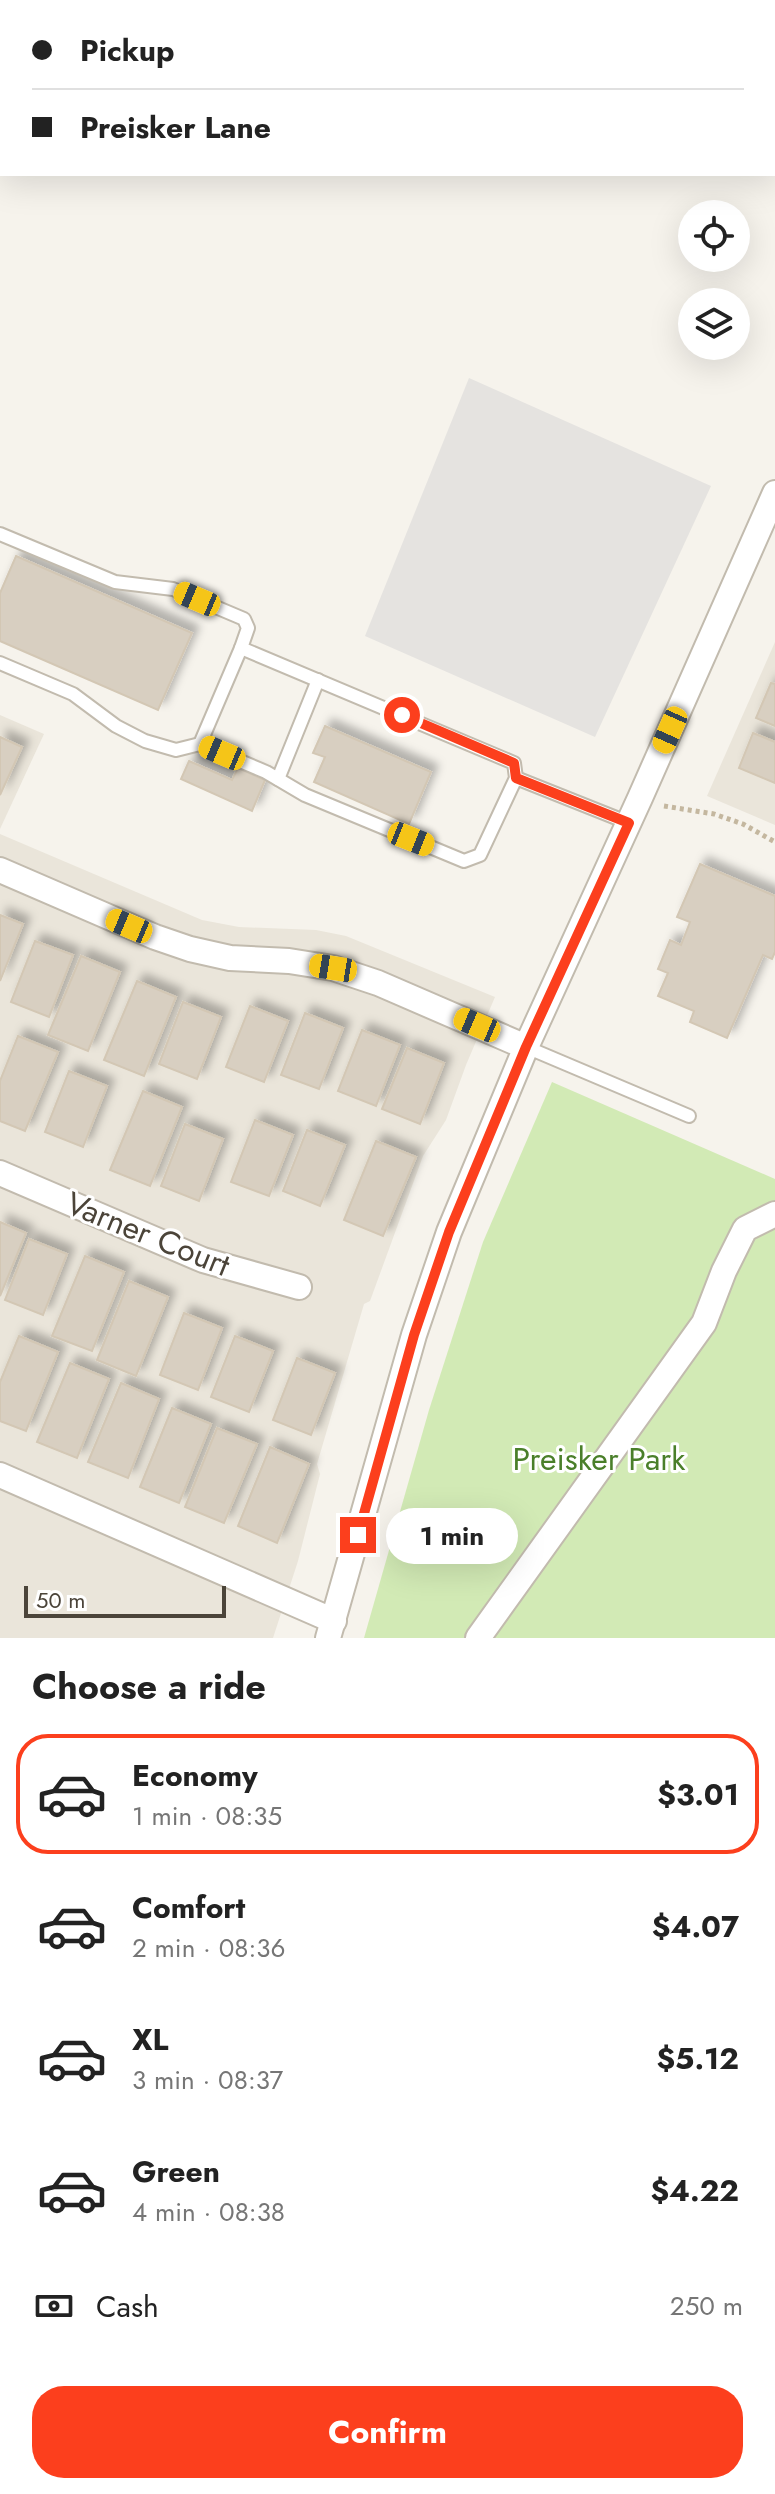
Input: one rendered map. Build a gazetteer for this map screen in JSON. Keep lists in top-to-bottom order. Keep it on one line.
{"streets":{"street":["Varner Court"]},"parks":["Preisker Park"],"scale_bar":"50 m","page":{"banner":["Pickup","Preisker Lane"],"bubble":"1 min","scale":"50 m","heading":"Choose a ride","list":[{"name":"Economy","note":"1 min · 08:35","value":"$3.01"},{"name":"Comfort","note":"2 min · 08:36","value":"$4.07"},{"name":"XL","note":"3 min · 08:37","value":"$5.12"},{"name":"Green","note":"4 min · 08:38","value":"$4.22"}],"pay":["Cash","250 m"],"buttons":"Confirm"}}
